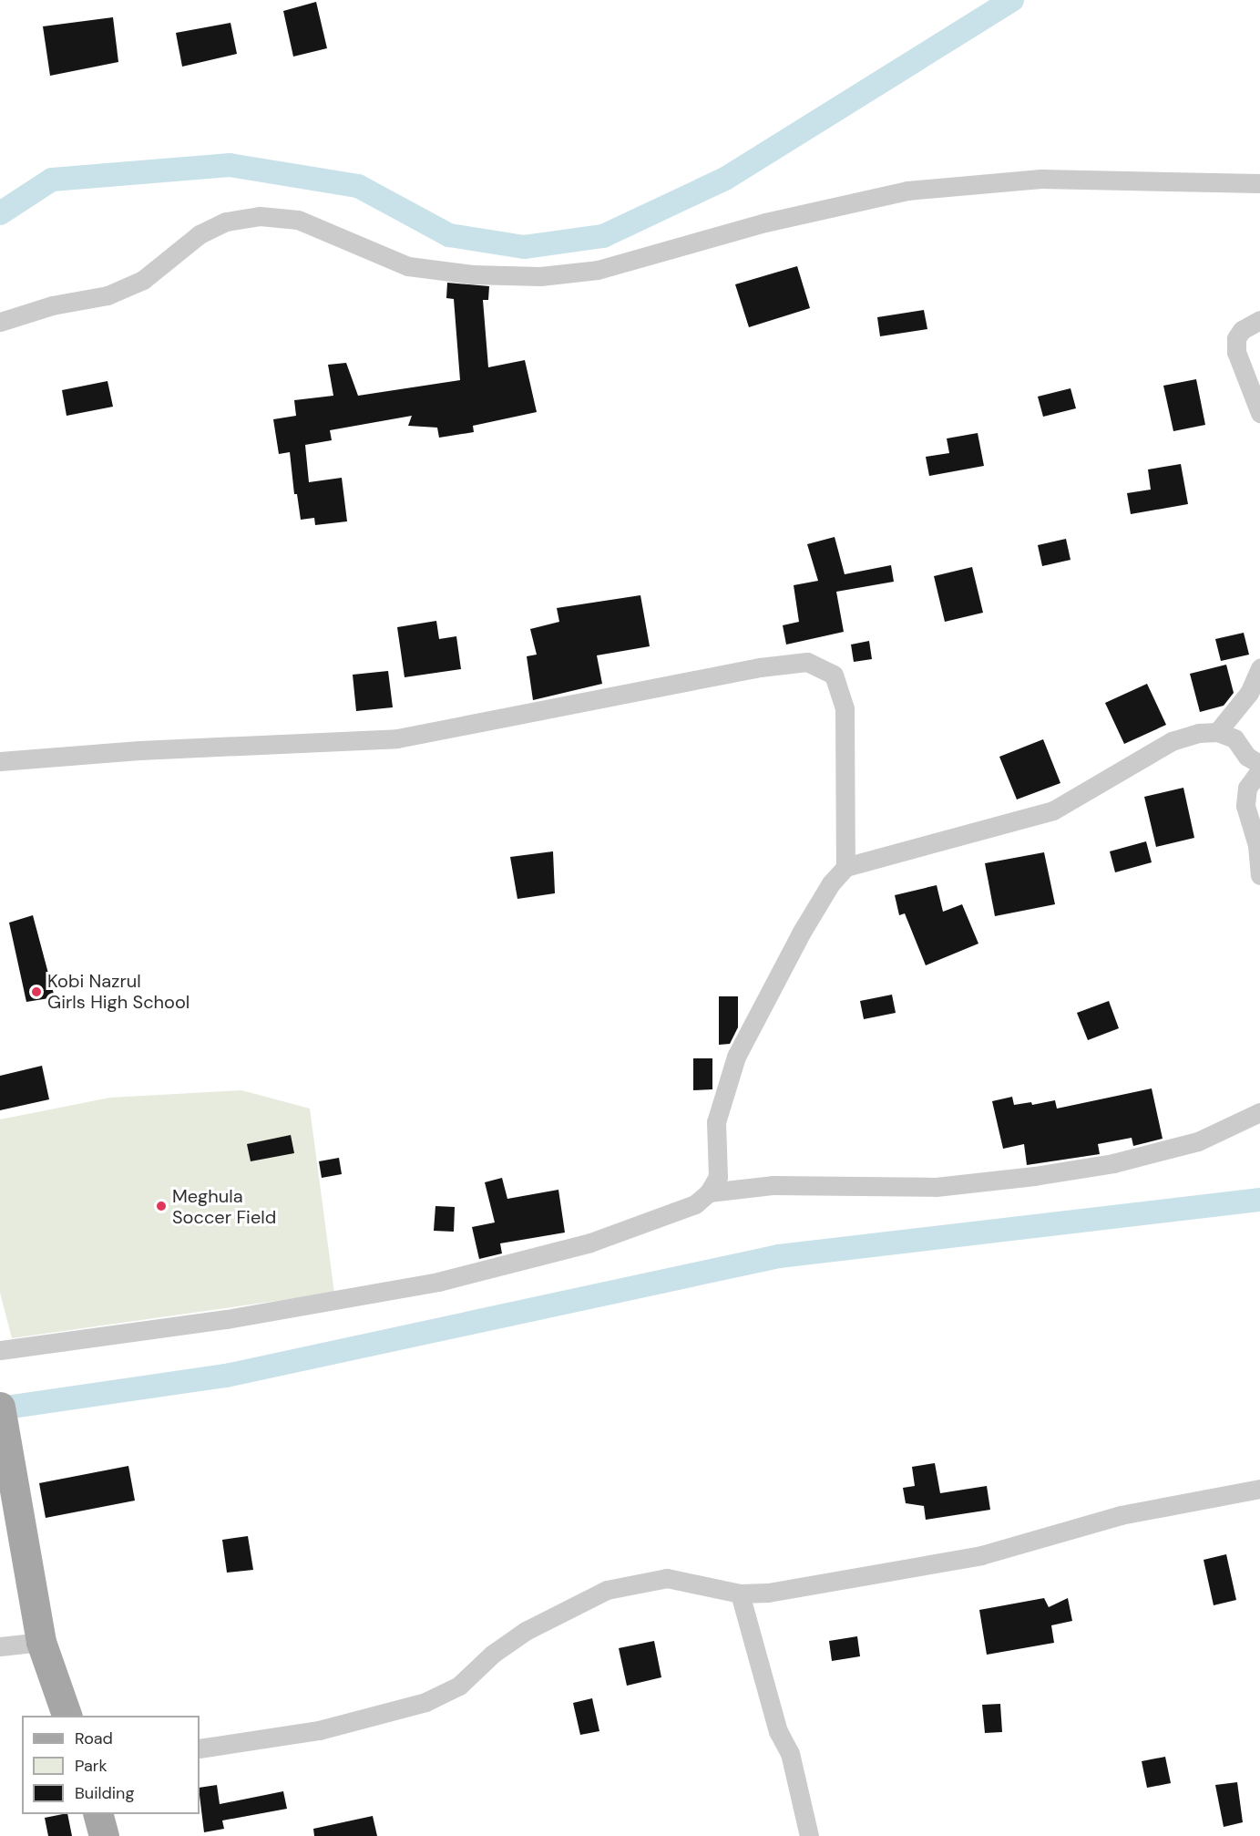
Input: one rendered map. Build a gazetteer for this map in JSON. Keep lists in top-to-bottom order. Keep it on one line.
{"places":["Kobi Nazrul Girls High School","Meghula Soccer Field"],"legend":["Road","Park","Building"]}
